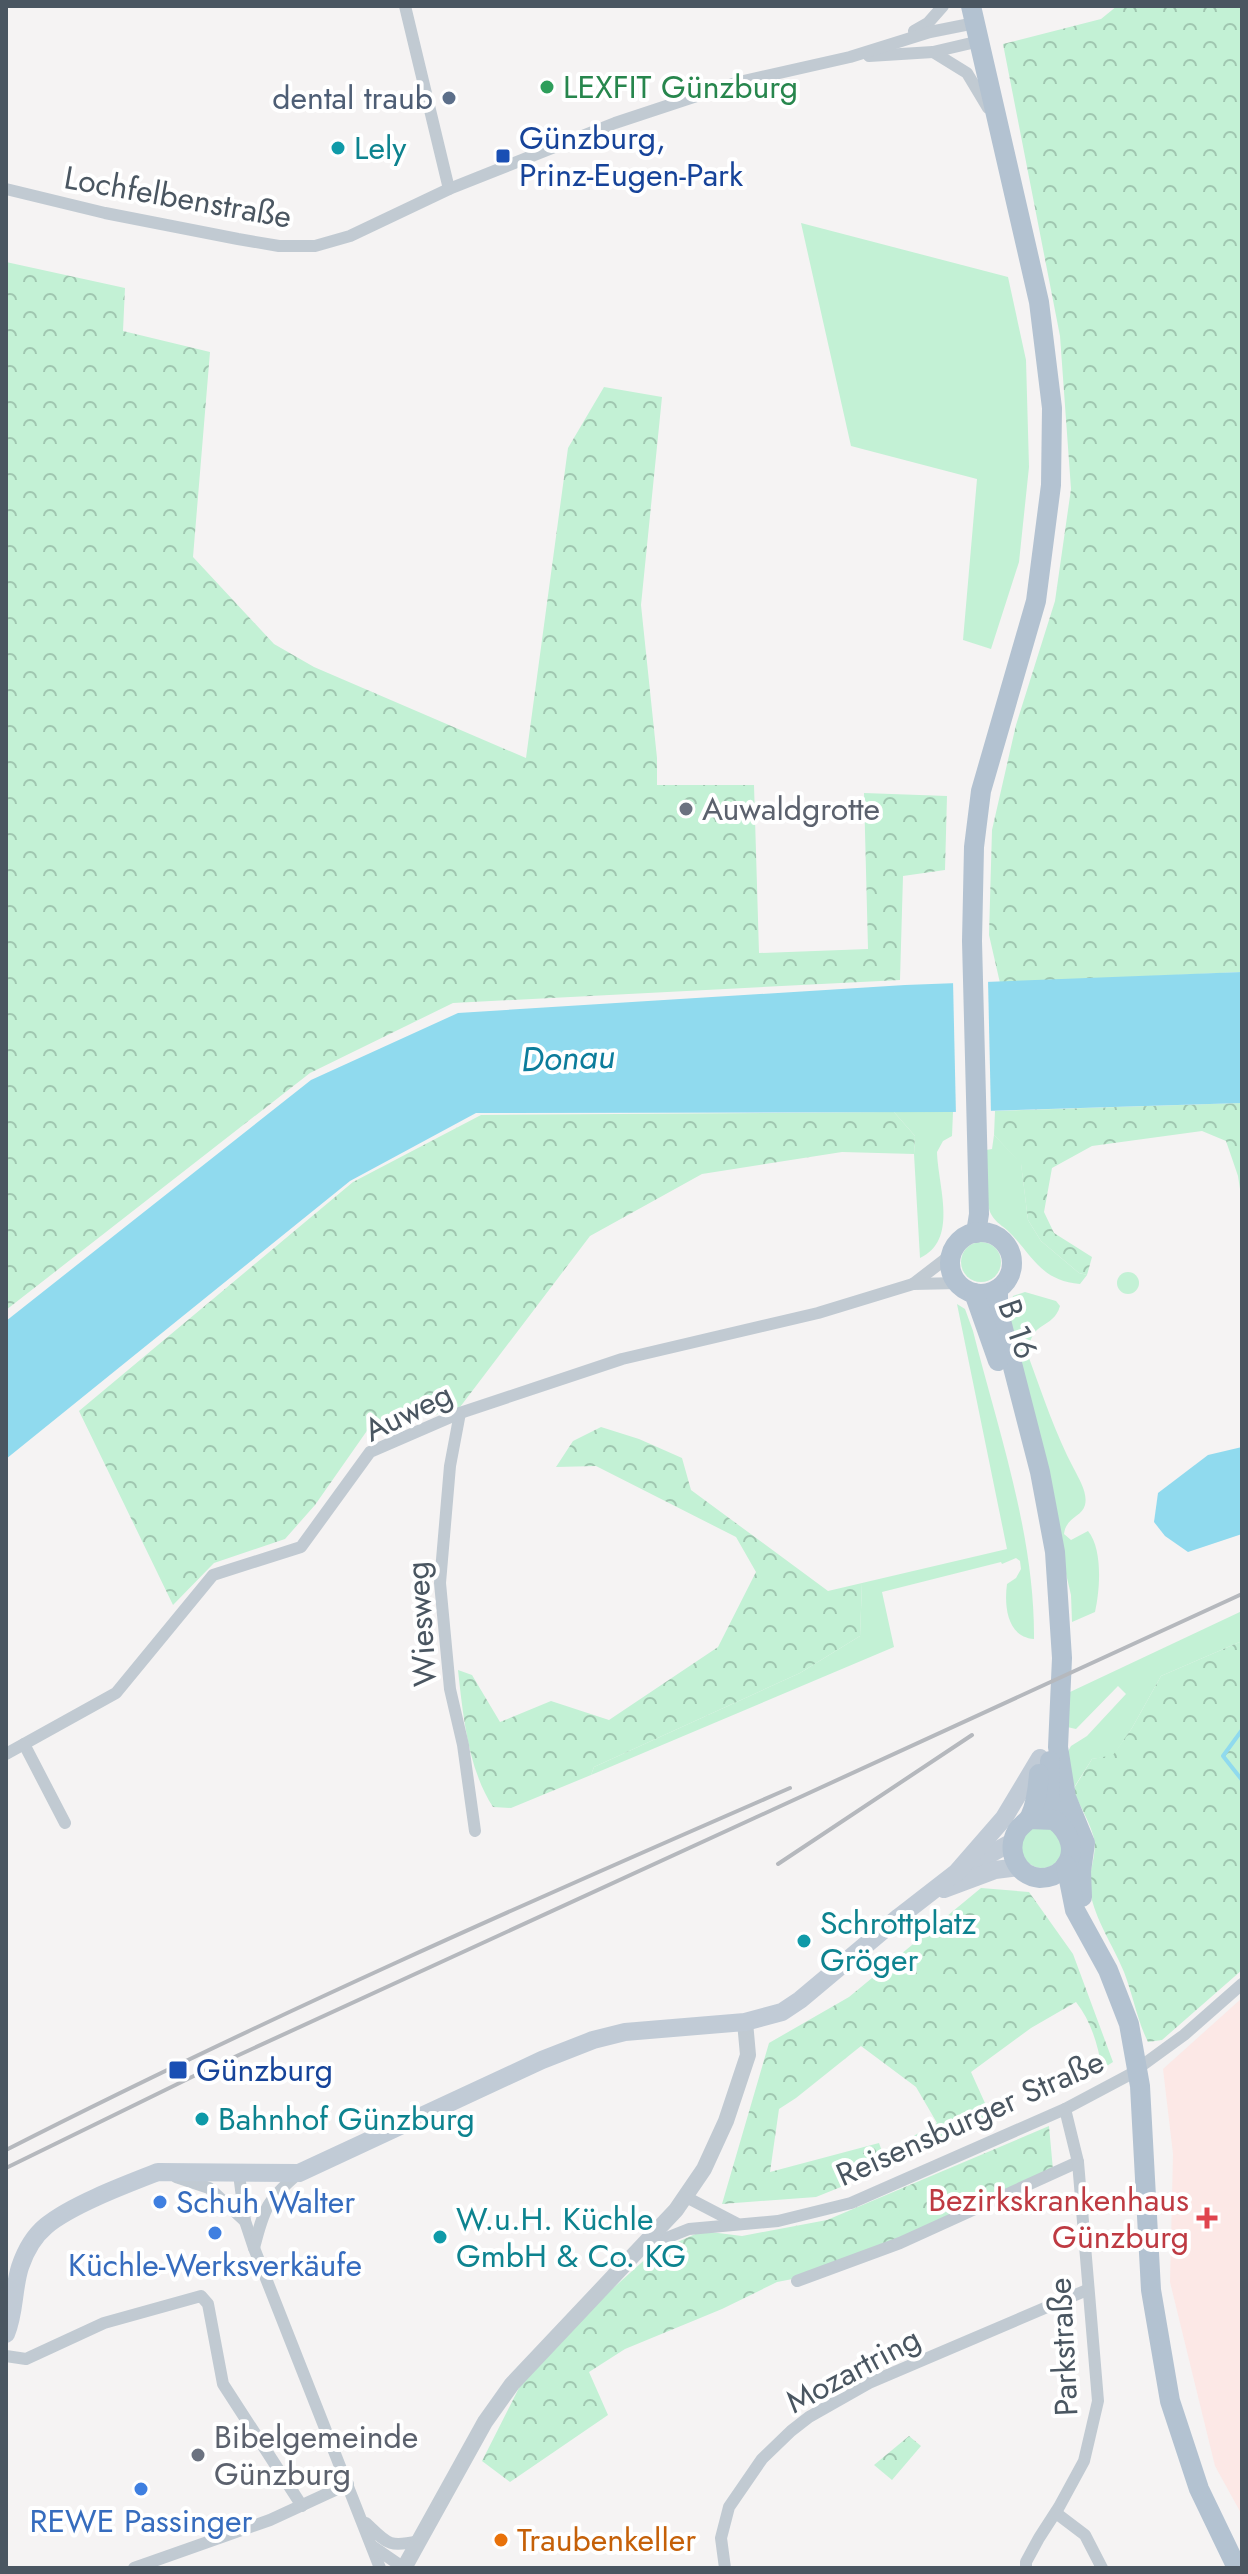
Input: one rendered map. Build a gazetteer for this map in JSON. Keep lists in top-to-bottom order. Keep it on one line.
{"streets":{"main road":["B 16"],"street":["Lochfelbenstraße","Auweg","Wiesweg","Reisensburger Straße","Parkstraße","Mozartring"]},"crossings":[["B 16","Auweg"],["Auweg","Wiesweg"],["Reisensburger Straße","Parkstraße"],["Parkstraße","Mozartring"]],"water":["Donau"],"places":{"other":["LEXFIT Günzburg","dental traub","Lely","Auwaldgrotte","Schrottplatz Gröger","Bahnhof Günzburg","Schuh Walter","Küchle-Werksverkäufe","W.u.H. Küchle GmbH & Co. KG","Bibelgemeinde Günzburg","REWE Passinger","Traubenkeller"],"transit":["Günzburg, Prinz-Eugen-Park","Günzburg"],"health":["Bezirkskrankenhaus Günzburg"]}}
